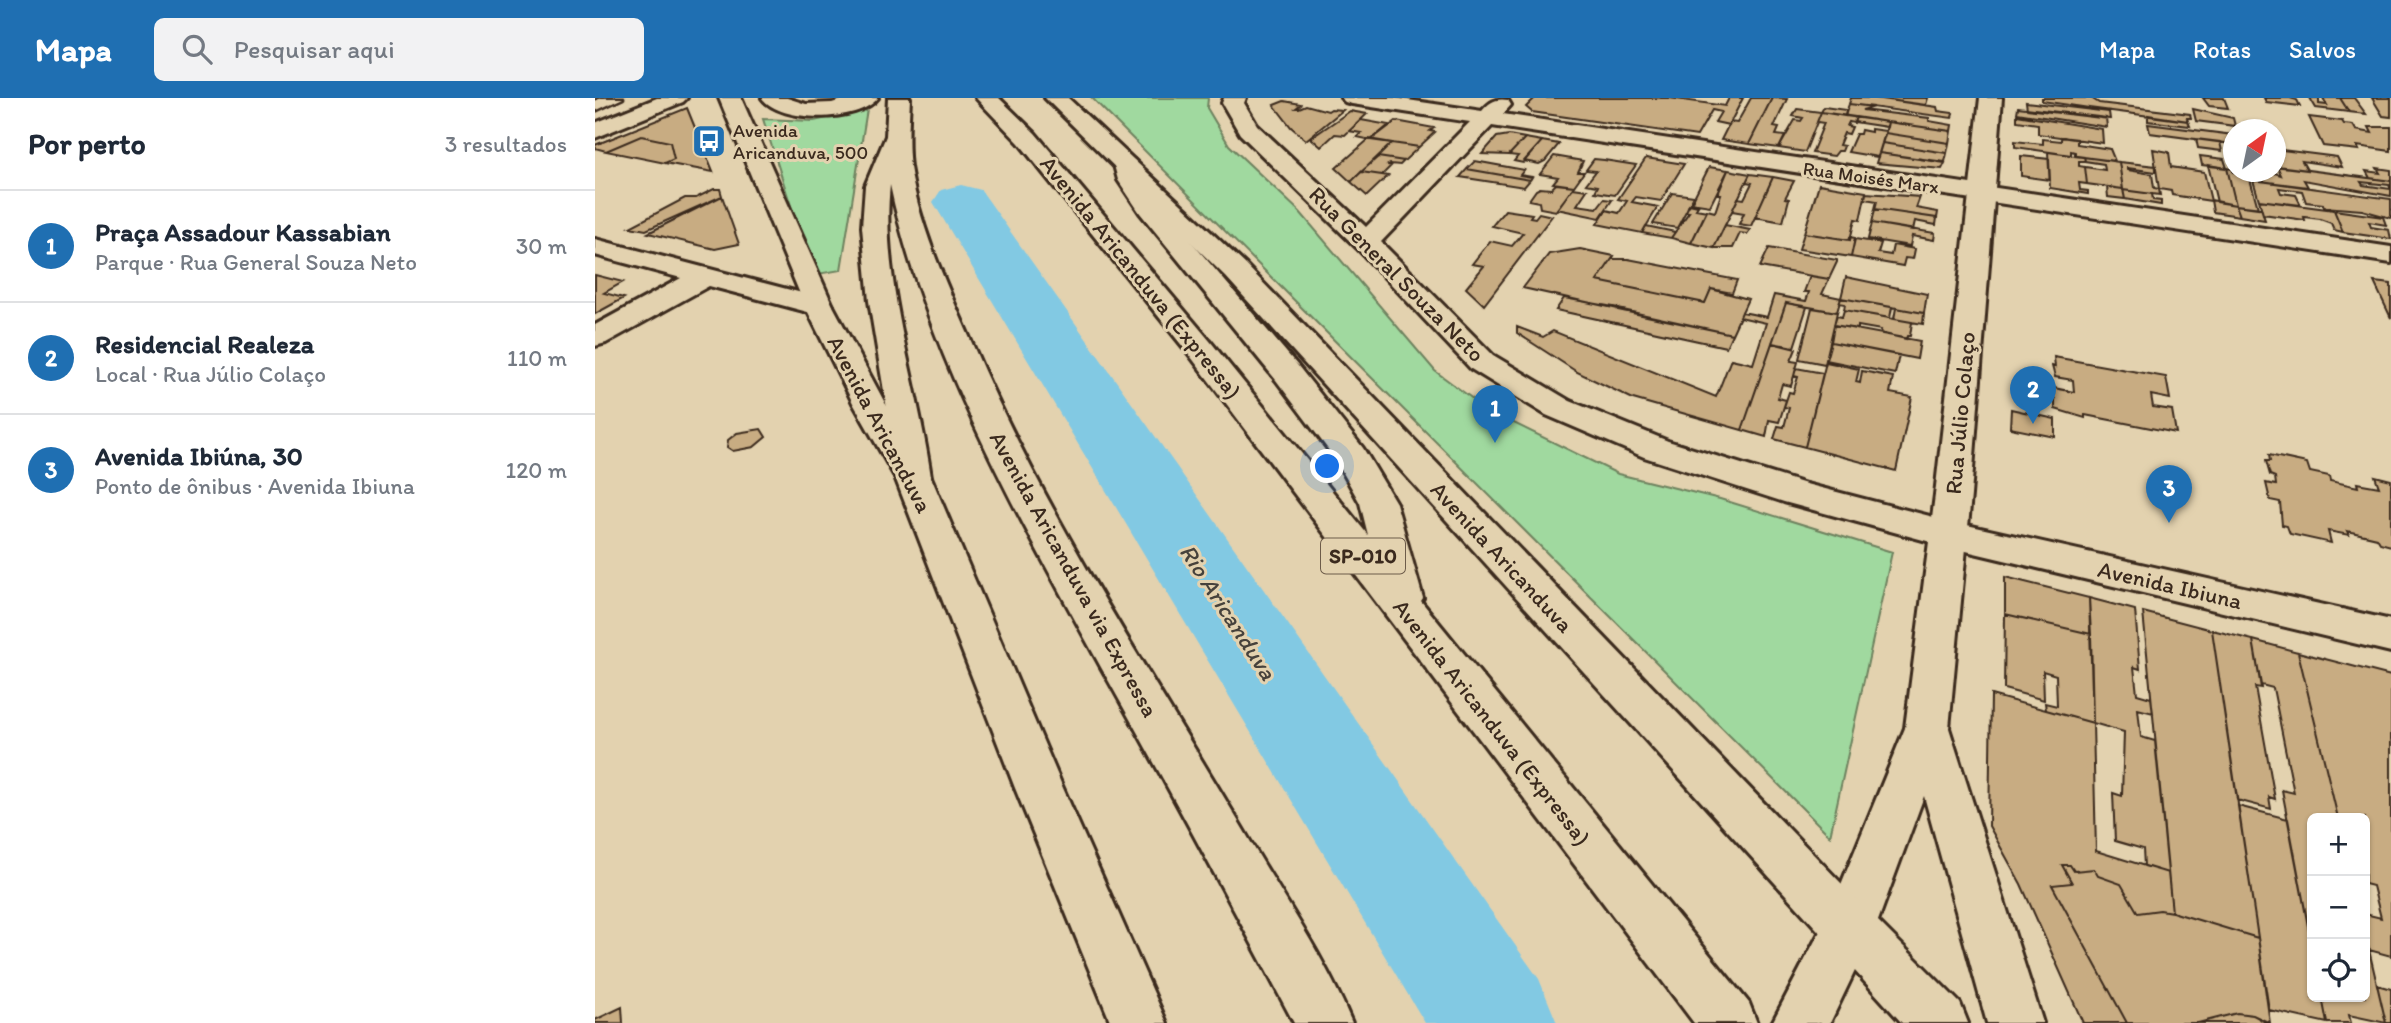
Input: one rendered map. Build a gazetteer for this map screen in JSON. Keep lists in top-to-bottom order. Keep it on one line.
{"streets":{"main road":["Rua Moisés Marx","Rua General Souza Neto","Avenida Aricanduva (Expressa)","Rua Júlio Colaço","Avenida Aricanduva","SP-010","Avenida Aricanduva via Expressa","Avenida Ibiuna"]},"crossings":[["Rua Moisés Marx","Rua Júlio Colaço"],["Rua General Souza Neto","Rua Júlio Colaço"],["Rua General Souza Neto","Avenida Ibiuna"],["Rua Júlio Colaço","Avenida Aricanduva"],["Rua Júlio Colaço","Avenida Ibiuna"]],"water":["Rio Aricanduva"],"places":{"bus stop":["Avenida Aricanduva, 500"]},"north":"top right","page":{"header":"Mapa","search":"Pesquisar aqui","nav":["Mapa","Rotas","Salvos"],"heading":["Por perto","3 resultados"],"list":[{"mark":"1","name":"Praça Assadour Kassabian","note":"Parque · Rua General Souza Neto","value":"30 m"},{"mark":"2","name":"Residencial Realeza","note":"Local · Rua Júlio Colaço","value":"110 m"},{"mark":"3","name":"Avenida Ibiúna, 30","note":"Ponto de ônibus · Avenida Ibiuna","value":"120 m"}],"pins":["2","1","3"],"map_buttons":["+","−"]}}
